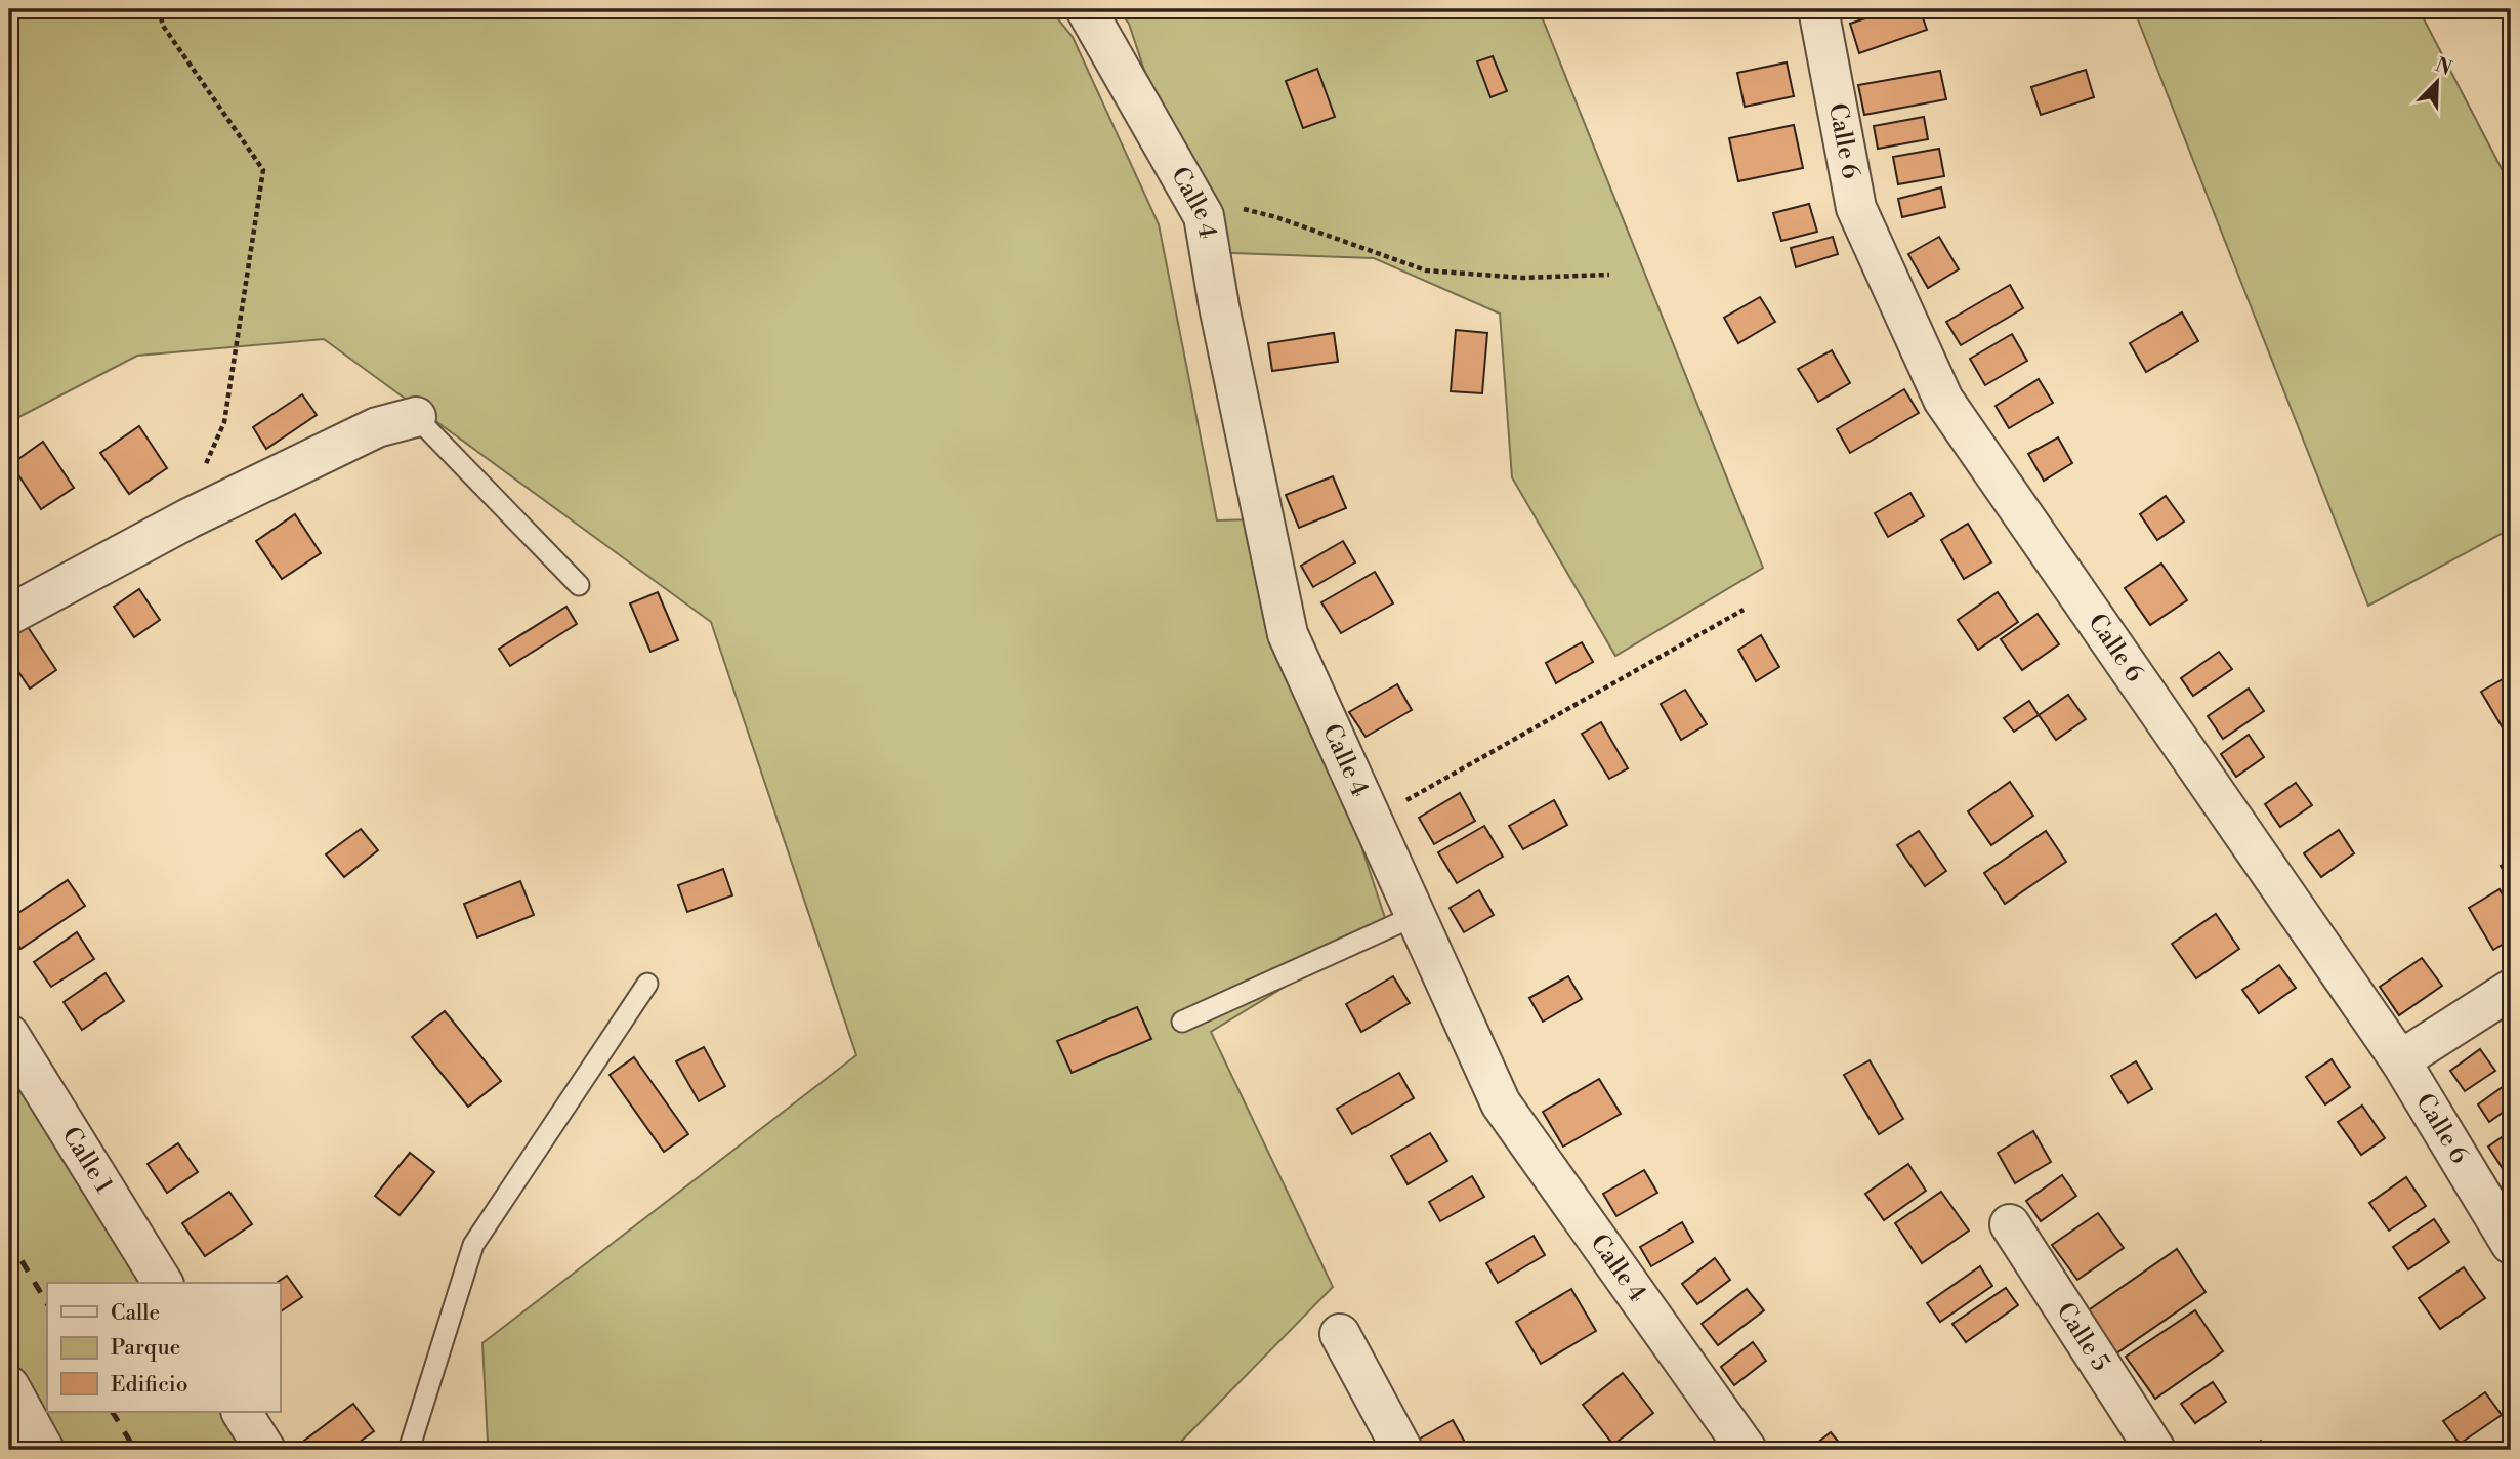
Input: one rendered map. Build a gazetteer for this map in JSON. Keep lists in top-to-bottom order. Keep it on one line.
{"streets":{"street":["Calle 6","Calle 4","Calle 1","Calle 5"]},"legend":["Calle","Parque","Edificio"],"north":"top right"}
